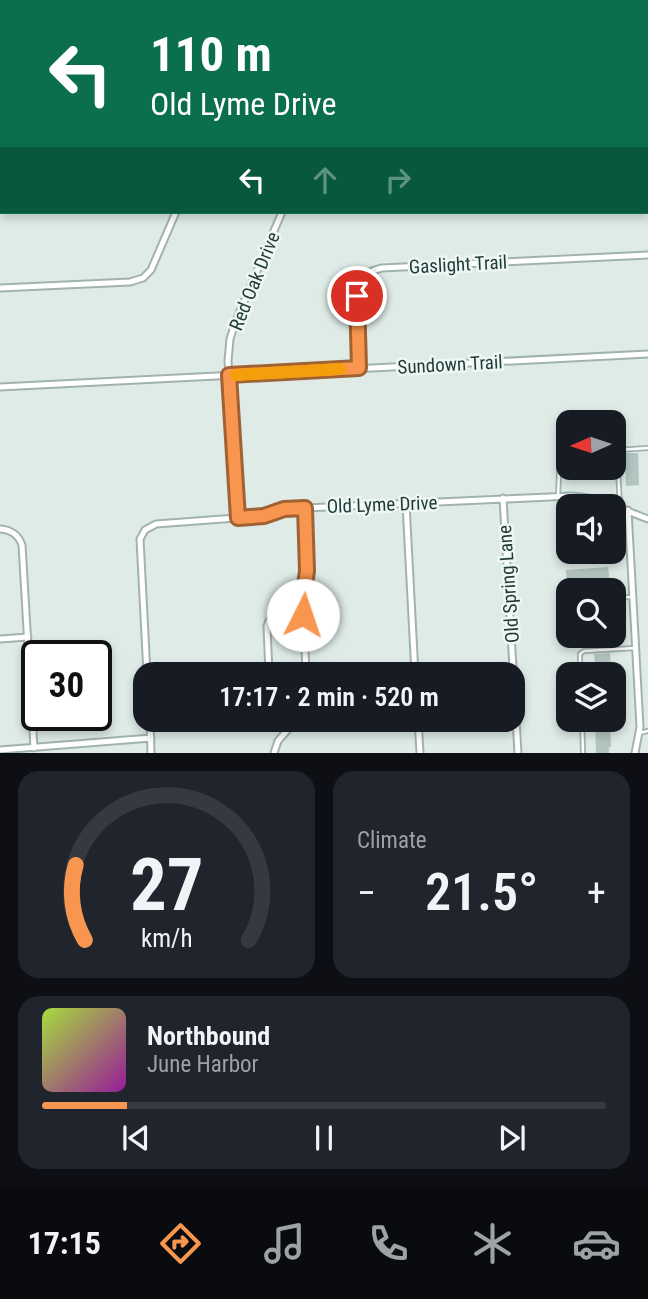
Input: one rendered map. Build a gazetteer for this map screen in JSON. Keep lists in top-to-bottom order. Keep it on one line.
{"streets":{"street":["Gaslight Trail","Red Oak Drive","Sundown Trail","Old Lyme Drive","Old Spring Lane"]},"crossings":[["Gaslight Trail","Sundown Trail"],["Red Oak Drive","Sundown Trail"],["Red Oak Drive","Old Lyme Drive"],["Old Lyme Drive","Old Spring Lane"]],"north":"left","page":{"turn":["110 m","Old Lyme Drive"],"limit":"30","trip":"17:17 · 2 min · 520 m","tile":"Climate","heat":["−","21.5°","+"],"song":["Northbound","June Harbor"],"tabs":"17:15","gauge":["27","km/h"]}}
